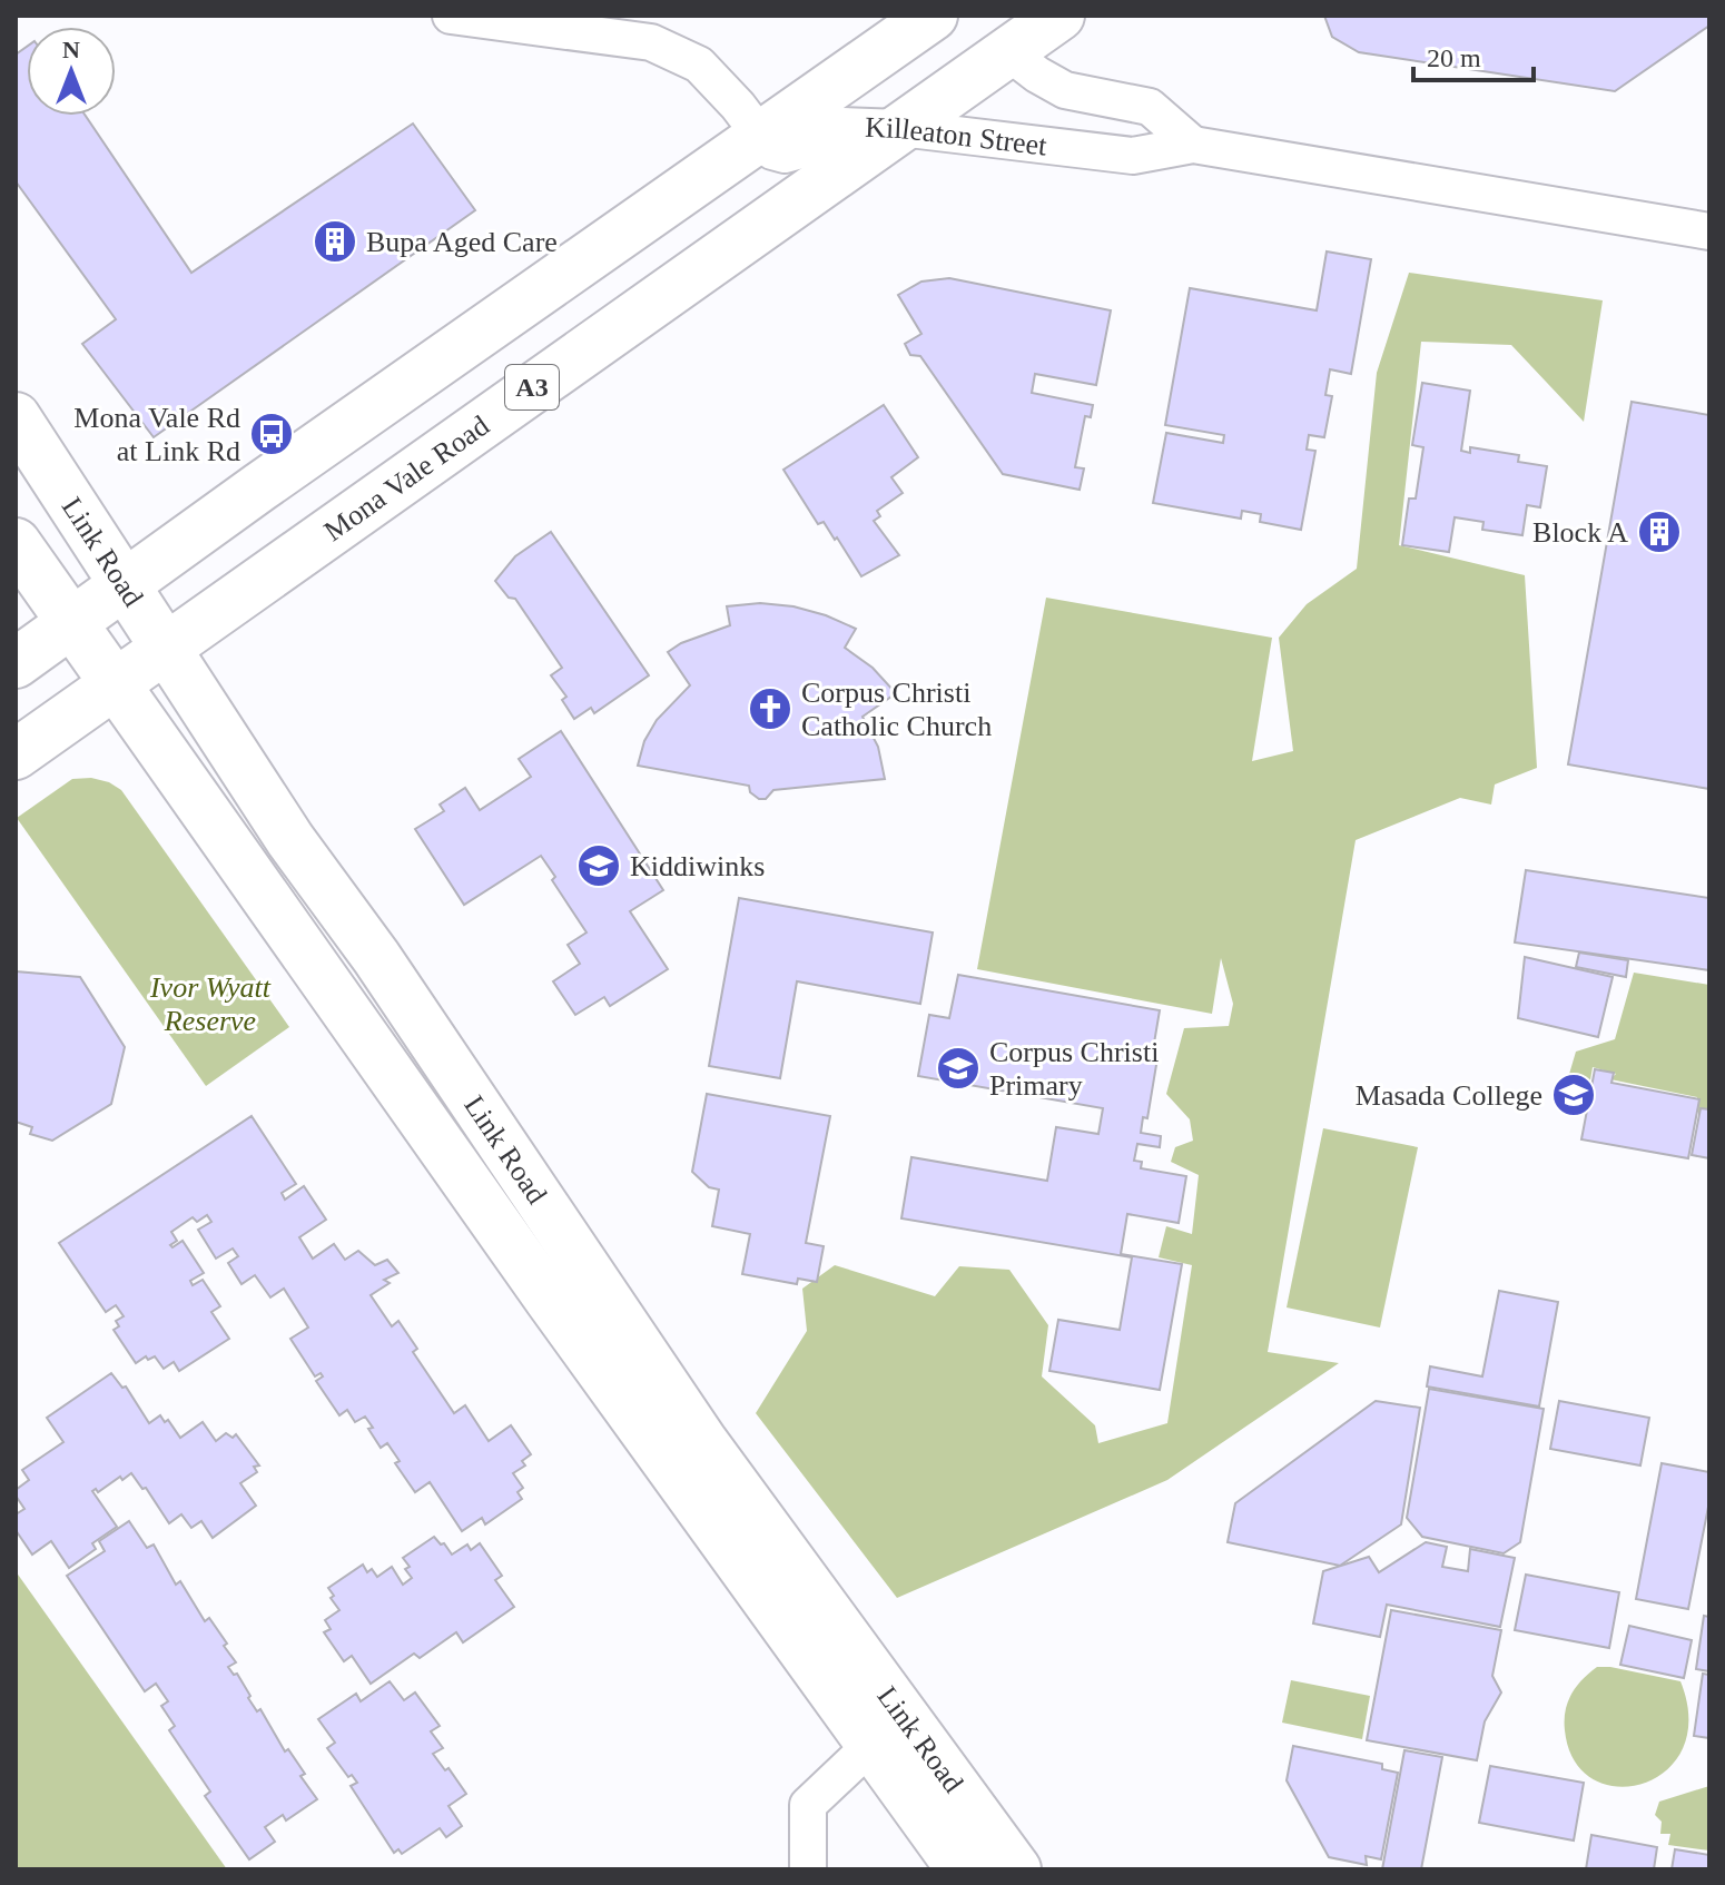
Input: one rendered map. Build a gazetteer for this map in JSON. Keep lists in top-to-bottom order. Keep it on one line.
{"streets":{"main road":["A3","Mona Vale Road","Link Road"],"street":["Killeaton Street"]},"crossings":[["Killeaton Street","A3"],["Killeaton Street","Mona Vale Road"],["A3","Link Road"],["Mona Vale Road","Link Road"]],"parks":["Ivor Wyatt Reserve"],"places":{"building":["Bupa Aged Care","Block A"],"bus stop":["Mona Vale Rd at Link Rd"],"church":["Corpus Christi Catholic Church"],"school or university":["Kiddiwinks","Corpus Christi Primary","Masada College"]},"scale_bar":"20 m","north":"top"}
